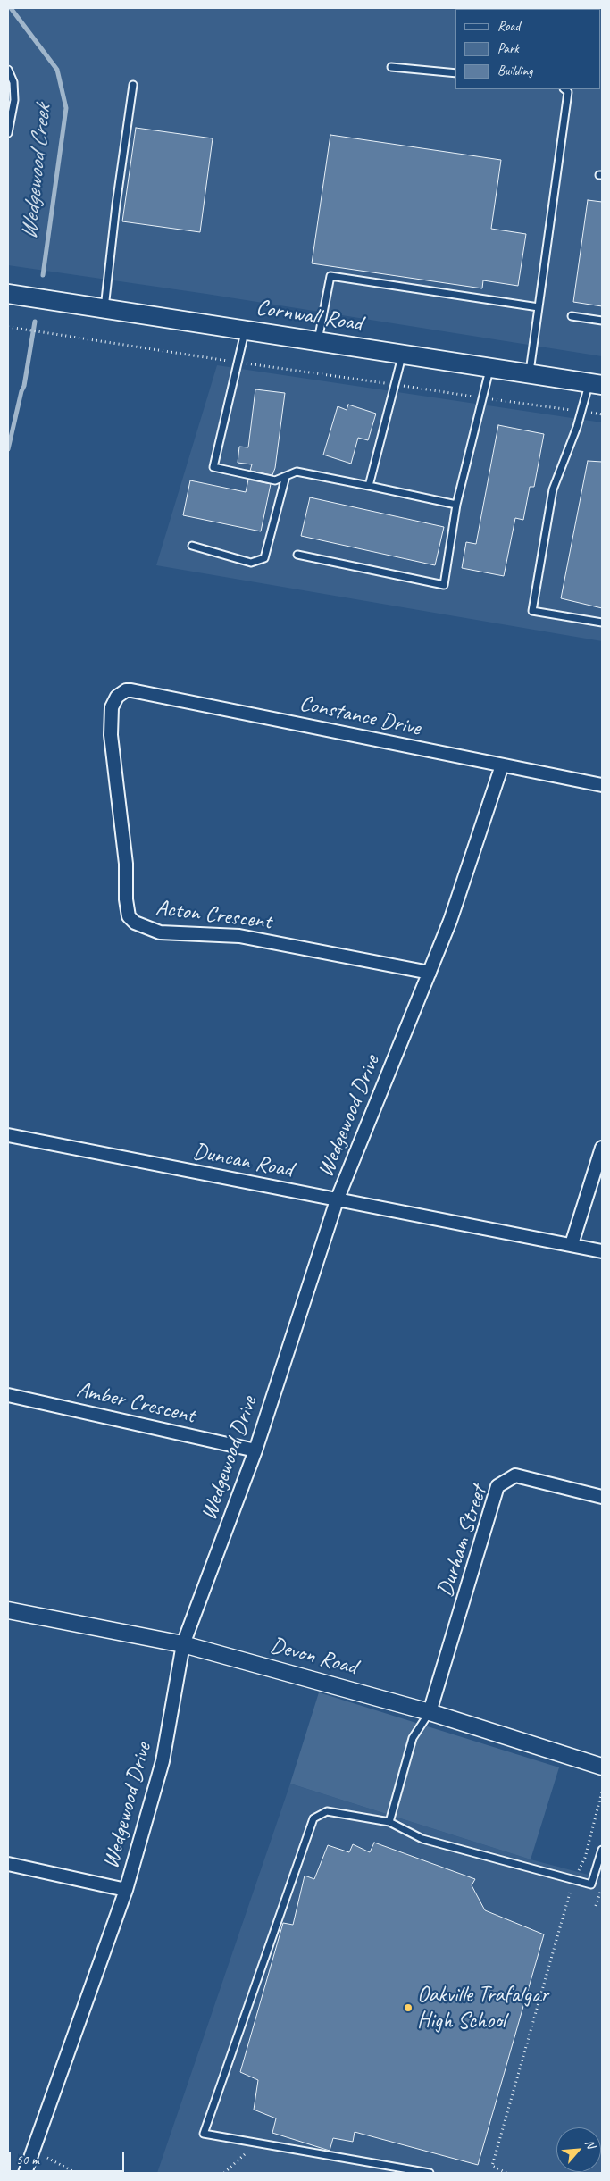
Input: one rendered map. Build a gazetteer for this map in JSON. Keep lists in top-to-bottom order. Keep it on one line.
{"streets":{"main road":["Cornwall Road"],"street":["Constance Drive","Acton Crescent","Wedgewood Drive","Duncan Road","Amber Crescent","Durham Street","Devon Road"]},"crossings":[["Constance Drive","Acton Crescent"],["Constance Drive","Wedgewood Drive"],["Acton Crescent","Wedgewood Drive"],["Wedgewood Drive","Duncan Road"],["Wedgewood Drive","Amber Crescent"],["Wedgewood Drive","Devon Road"],["Durham Street","Devon Road"]],"water":["Wedgewood Creek"],"places":["Oakville Trafalgar High School"],"legend":["Road","Park","Building"],"scale_bar":"50 m","north":"top right"}
